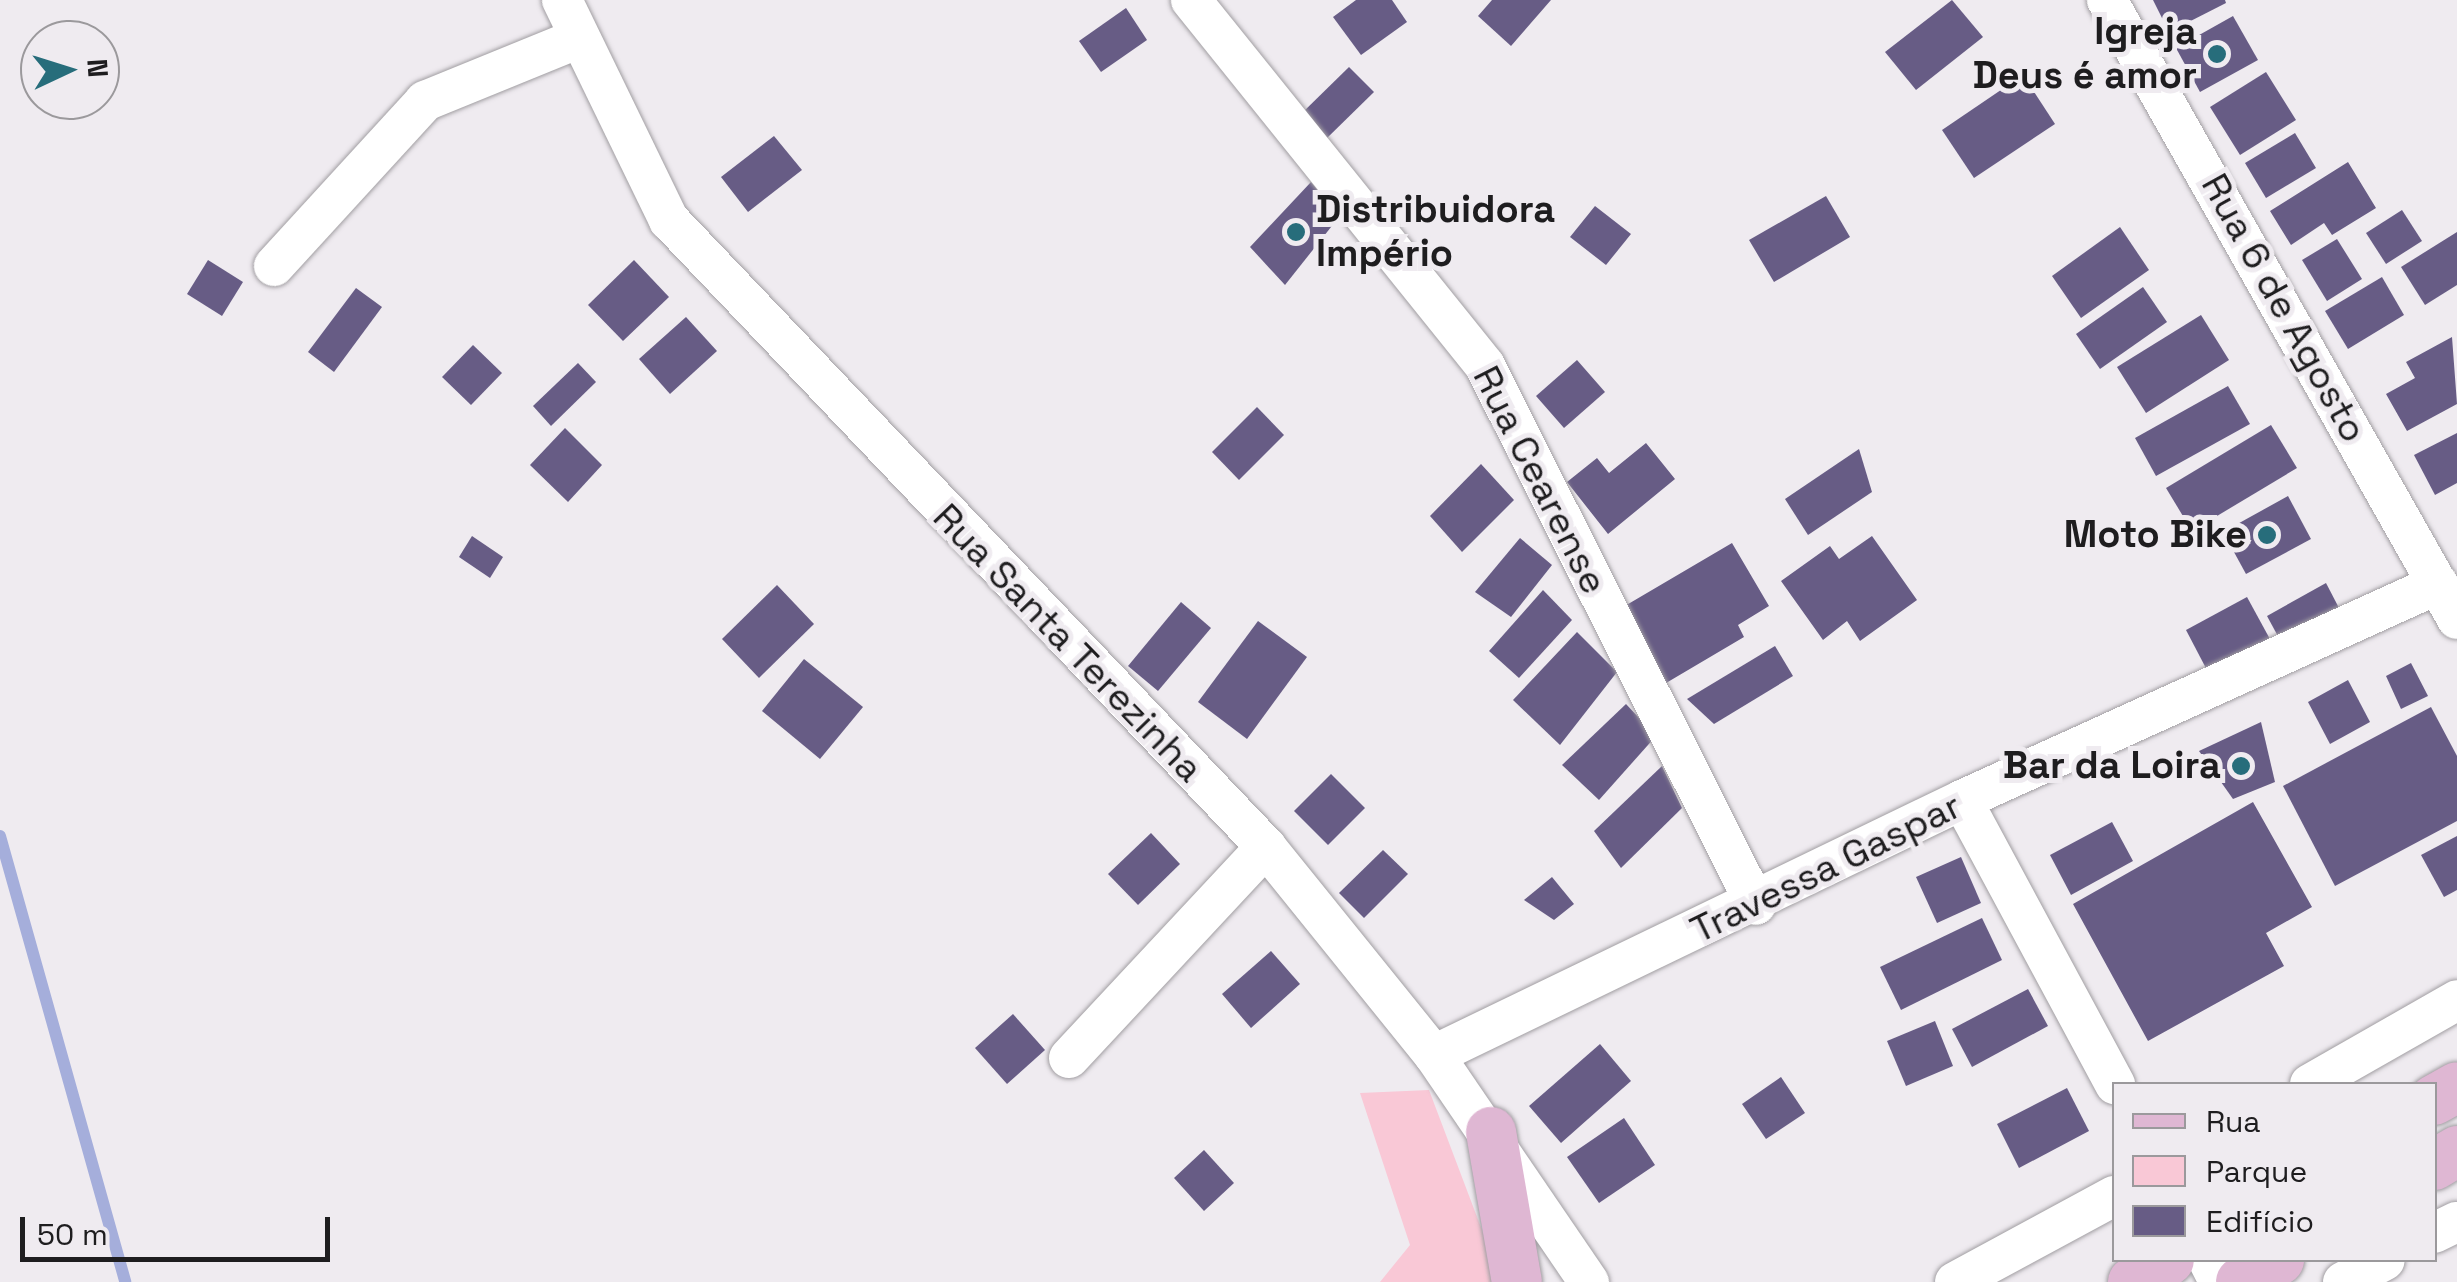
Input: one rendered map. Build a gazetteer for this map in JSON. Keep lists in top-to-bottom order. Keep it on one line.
{"streets":{"street":["Rua 6 de Agosto","Rua Cearense","Rua Santa Terezinha","Travessa Gaspar"]},"crossings":[["Rua 6 de Agosto","Travessa Gaspar"],["Rua Cearense","Travessa Gaspar"],["Rua Santa Terezinha","Travessa Gaspar"]],"places":["Igreja Deus é amor","Distribuidora Império","Moto Bike","Bar da Loira"],"legend":["Rua","Parque","Edifício"],"scale_bar":"50 m","north":"right"}
